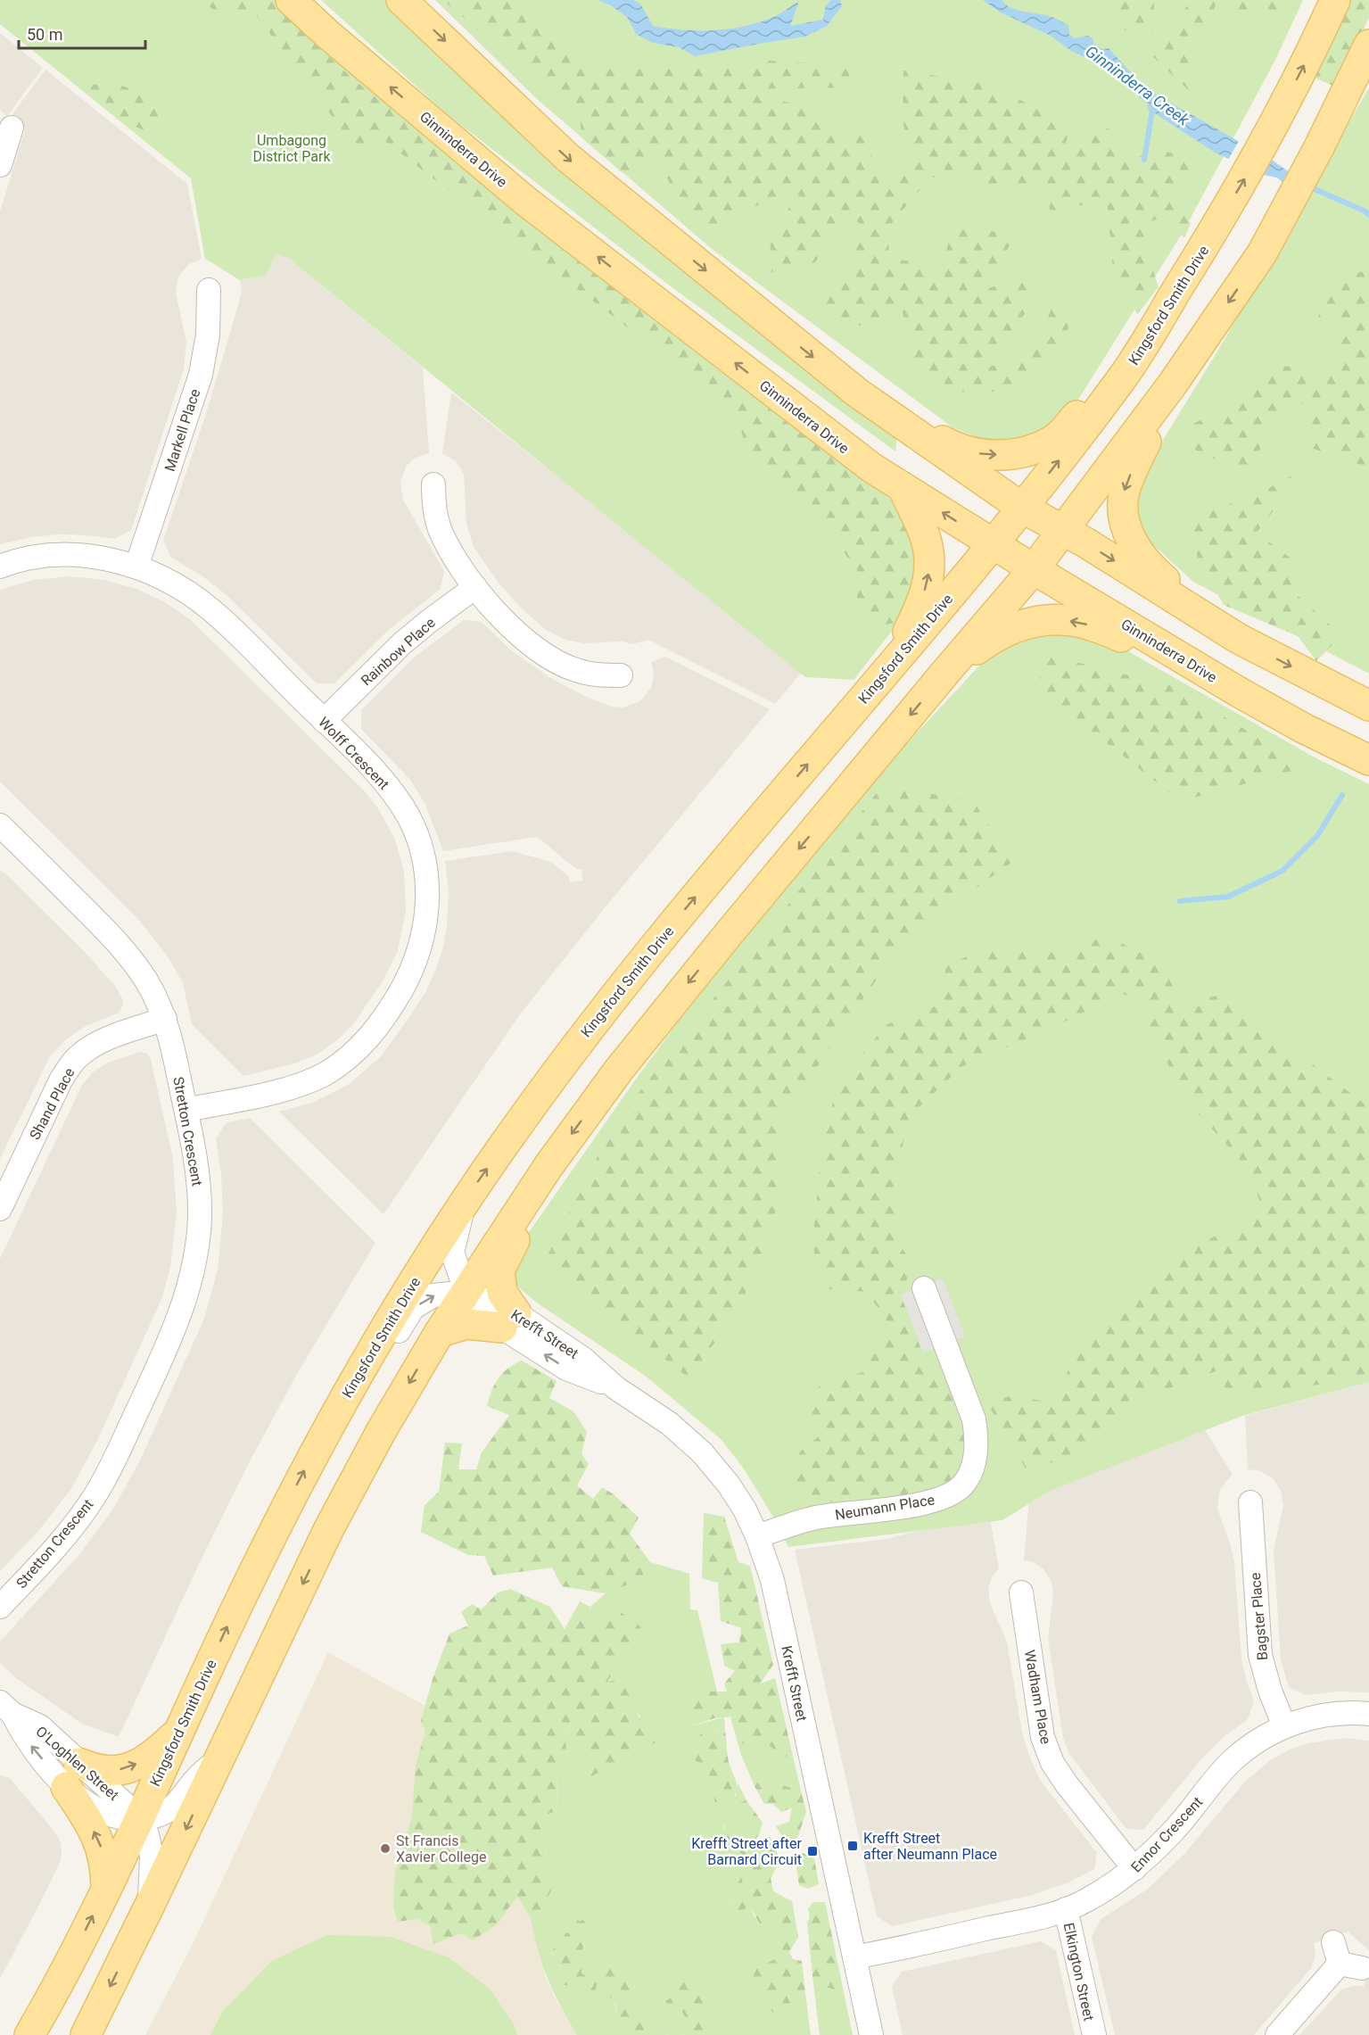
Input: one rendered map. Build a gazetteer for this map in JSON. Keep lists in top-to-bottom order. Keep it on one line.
{"streets":{"main road":["Ginninderra Drive","Kingsford Smith Drive"],"street":["Markell Place","Rainbow Place","Wolff Crescent","Shand Place","Stretton Crescent","Krefft Street","Neumann Place","Bagster Place","Wadham Place","O'Loghlen Street","Ennor Crescent","Elkington Street"]},"crossings":[["Ginninderra Drive","Kingsford Smith Drive"],["Kingsford Smith Drive","Krefft Street"],["Kingsford Smith Drive","O'Loghlen Street"],["Markell Place","Wolff Crescent"],["Rainbow Place","Wolff Crescent"],["Wolff Crescent","Stretton Crescent"],["Shand Place","Stretton Crescent"],["Krefft Street","Neumann Place"],["Krefft Street","Ennor Crescent"],["Bagster Place","Ennor Crescent"],["Wadham Place","Ennor Crescent"],["Ennor Crescent","Elkington Street"]],"water":["Ginninderra Creek"],"parks":["Umbagong District Park"],"places":{"transit":["Krefft Street after Neumann Place","Krefft Street after Barnard Circuit"],"other":["St Francis Xavier College"]},"scale_bar":"50 m"}
